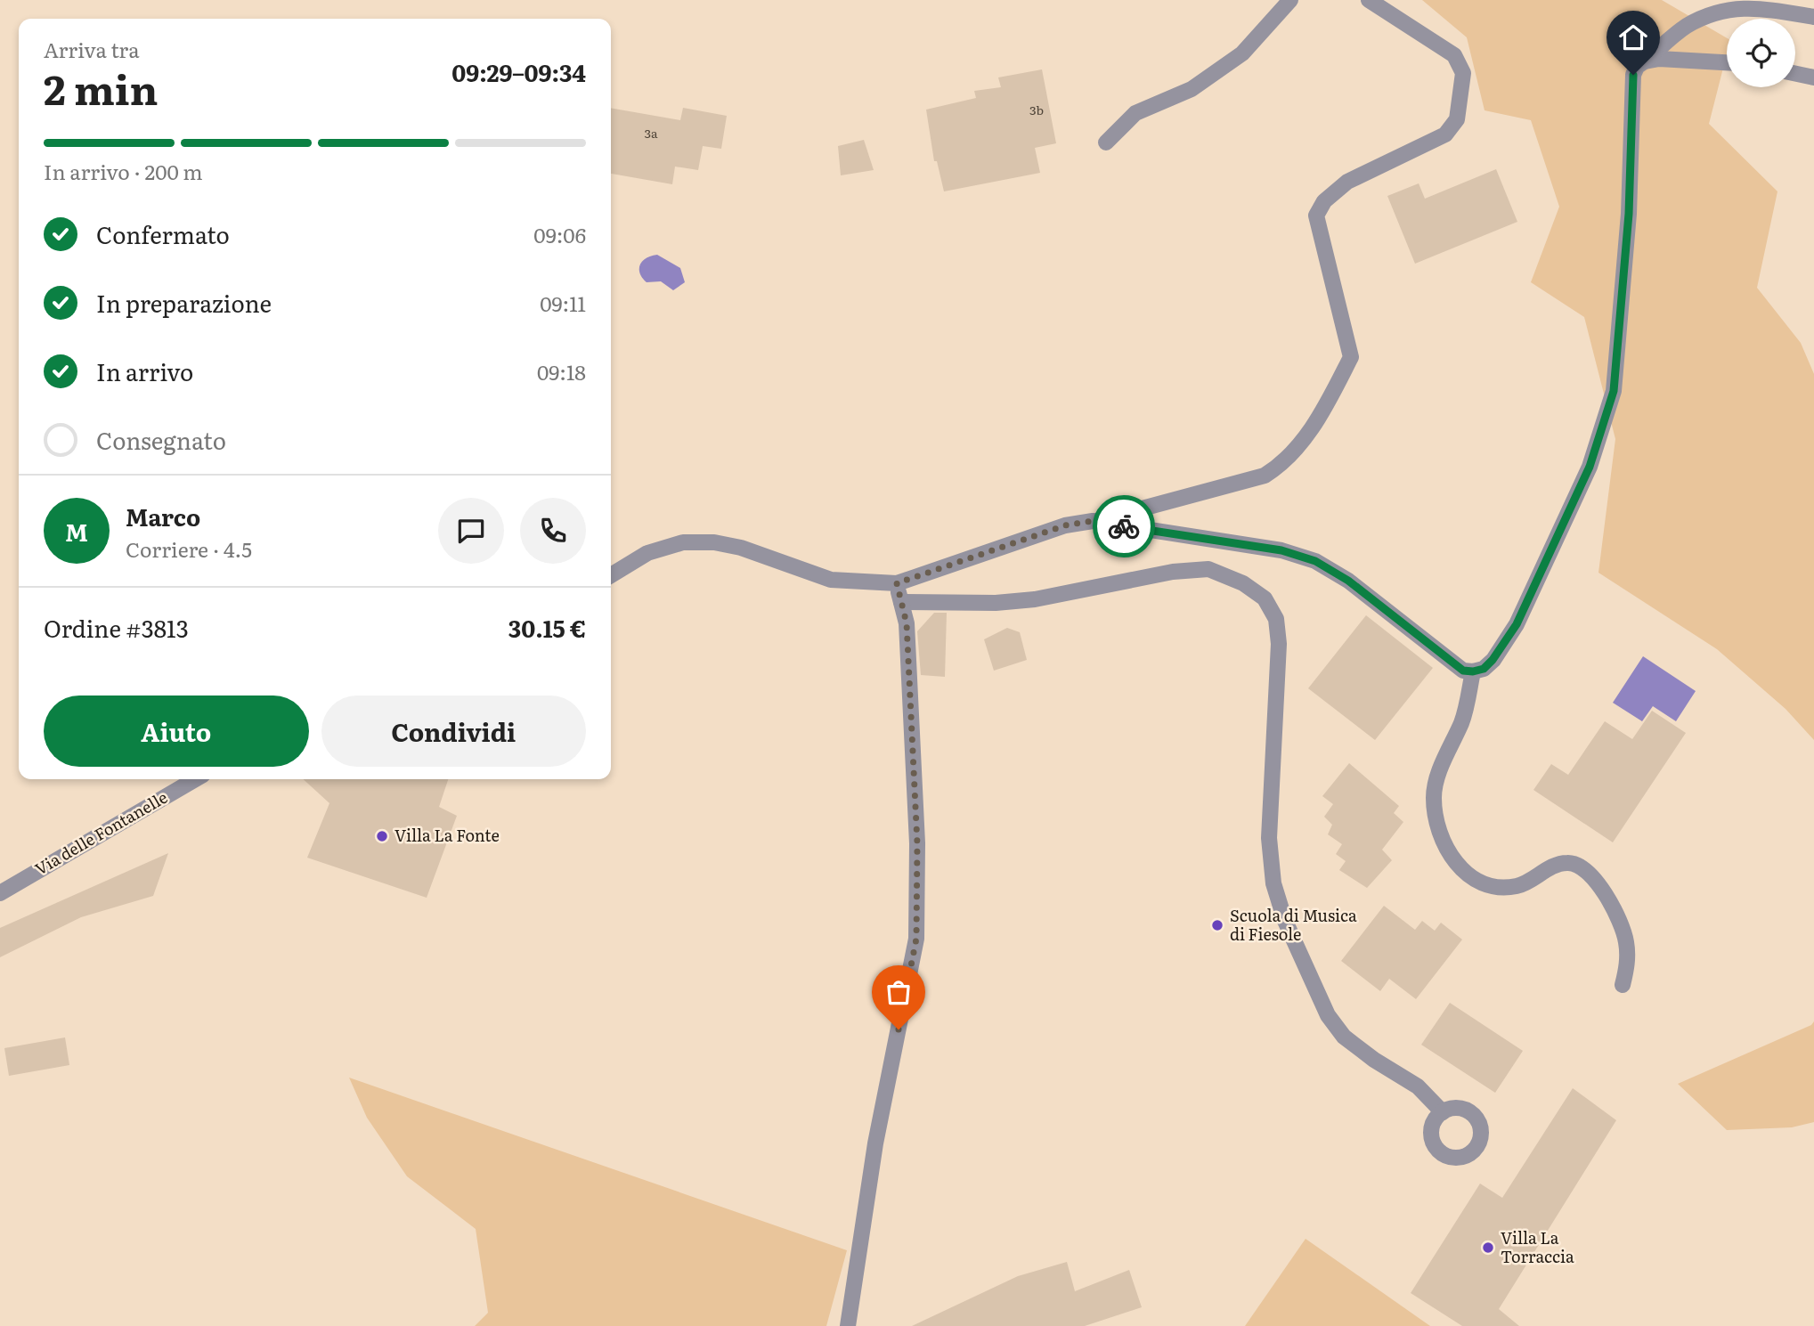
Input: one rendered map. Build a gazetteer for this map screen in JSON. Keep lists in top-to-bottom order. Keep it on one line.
{"streets":{"street":["Via delle Fontanelle"]},"places":["Villa La Fonte","Scuola di Musica di Fiesole","Villa La Torraccia"],"house_numbers":["3b","3a"],"page":{"heading":["2 min","Arriva tra","09:29–09:34"],"panel":["Marco","Corriere · 4.5","Ordine #3813","30.15 €"],"bar":"In arrivo · 200 m","list":[["Confermato","09:06"],["In preparazione","09:11"],["In arrivo","09:18"],"Consegnato"],"round":"M","buttons":["Aiuto","Condividi"]}}
